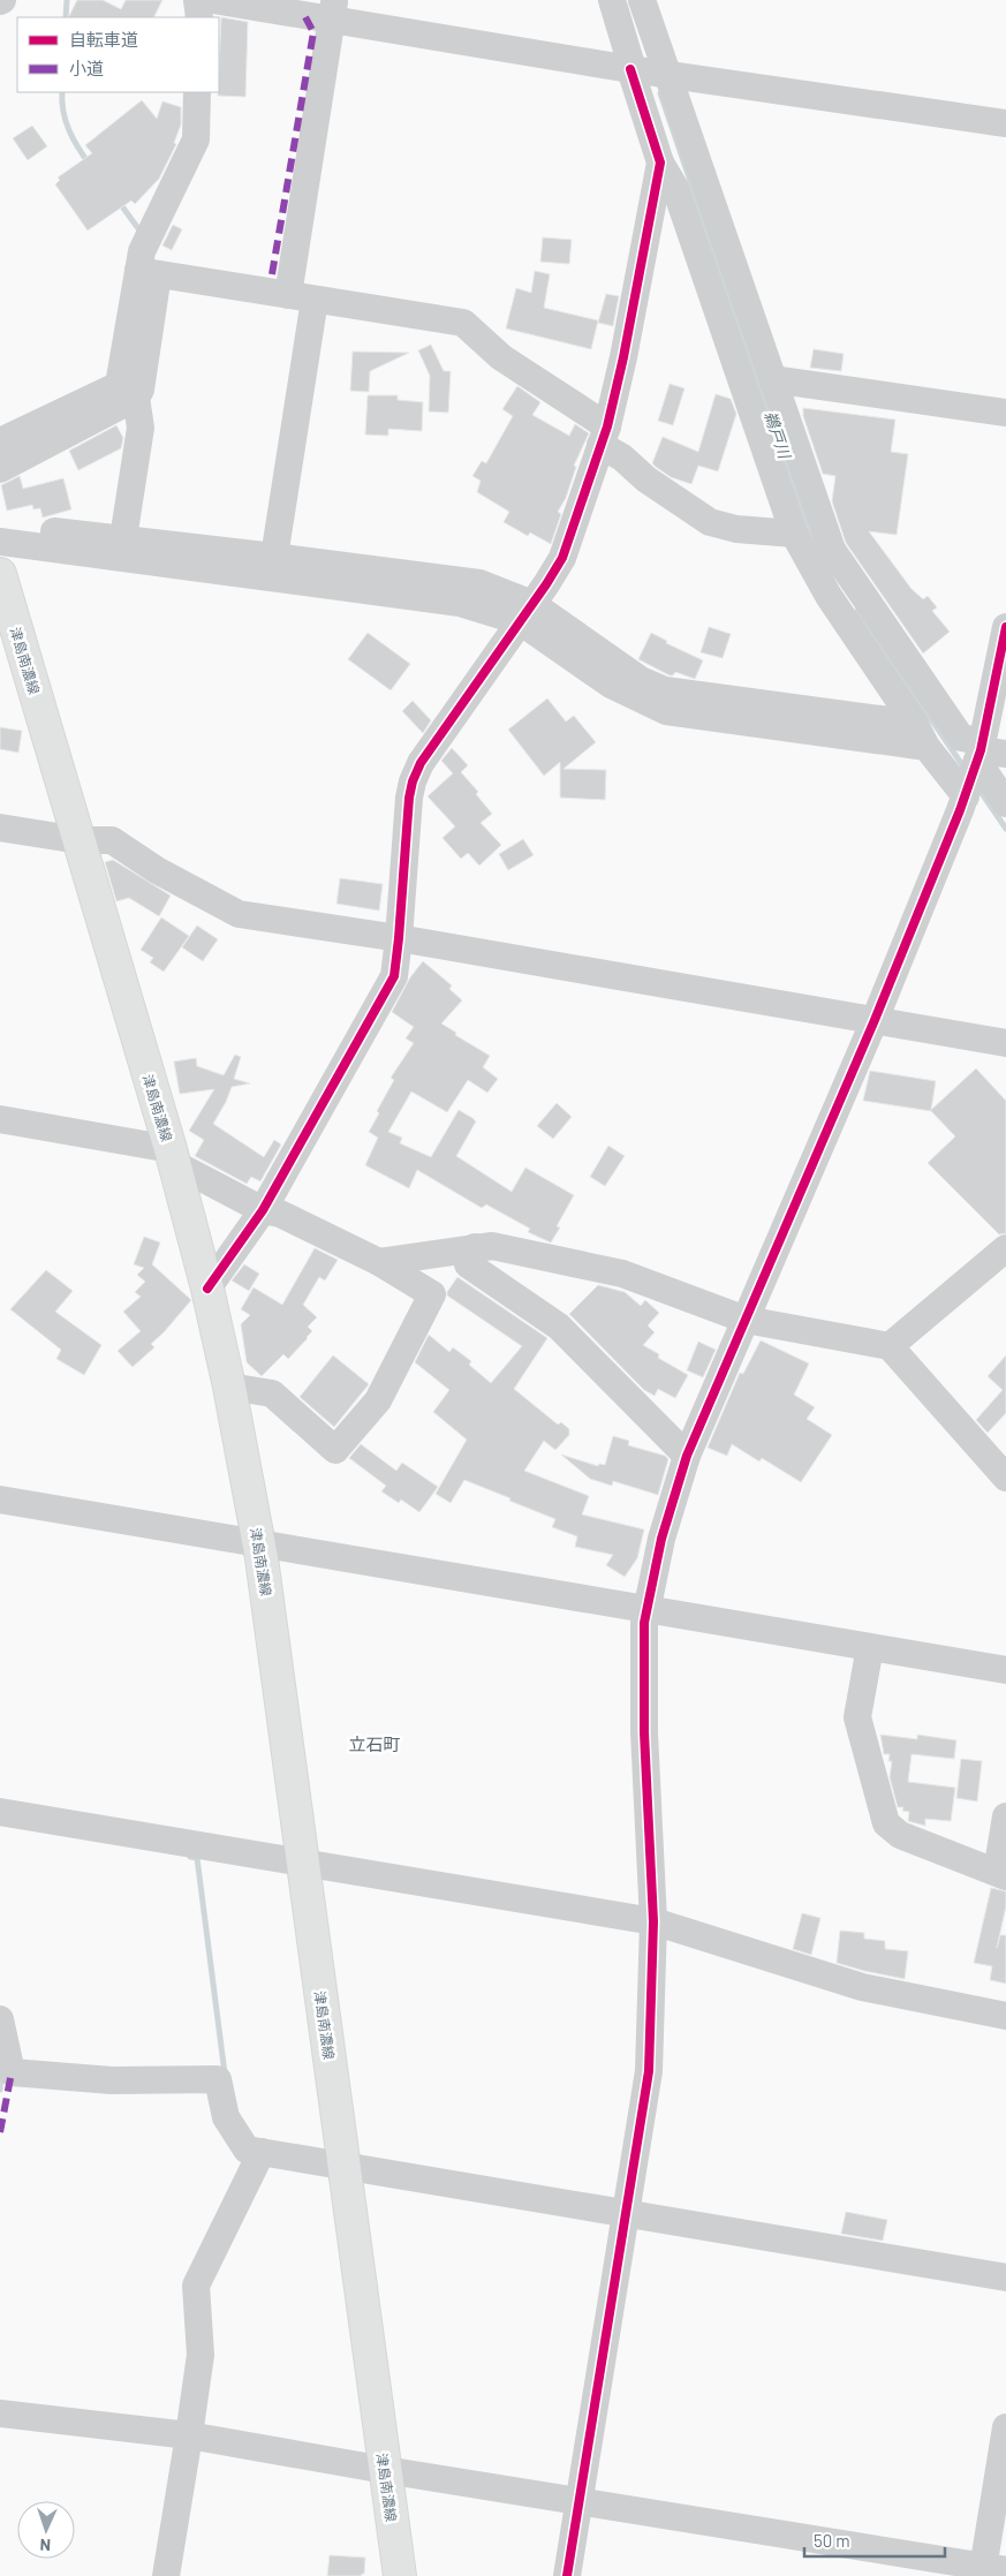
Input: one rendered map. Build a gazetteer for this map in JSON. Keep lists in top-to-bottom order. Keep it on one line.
{"streets":{"main road":["津島南濃線"]},"districts":["立石町"],"water":["鵜戸川"],"legend":["自転車道","小道"],"scale_bar":"50 m","north":"bottom"}
